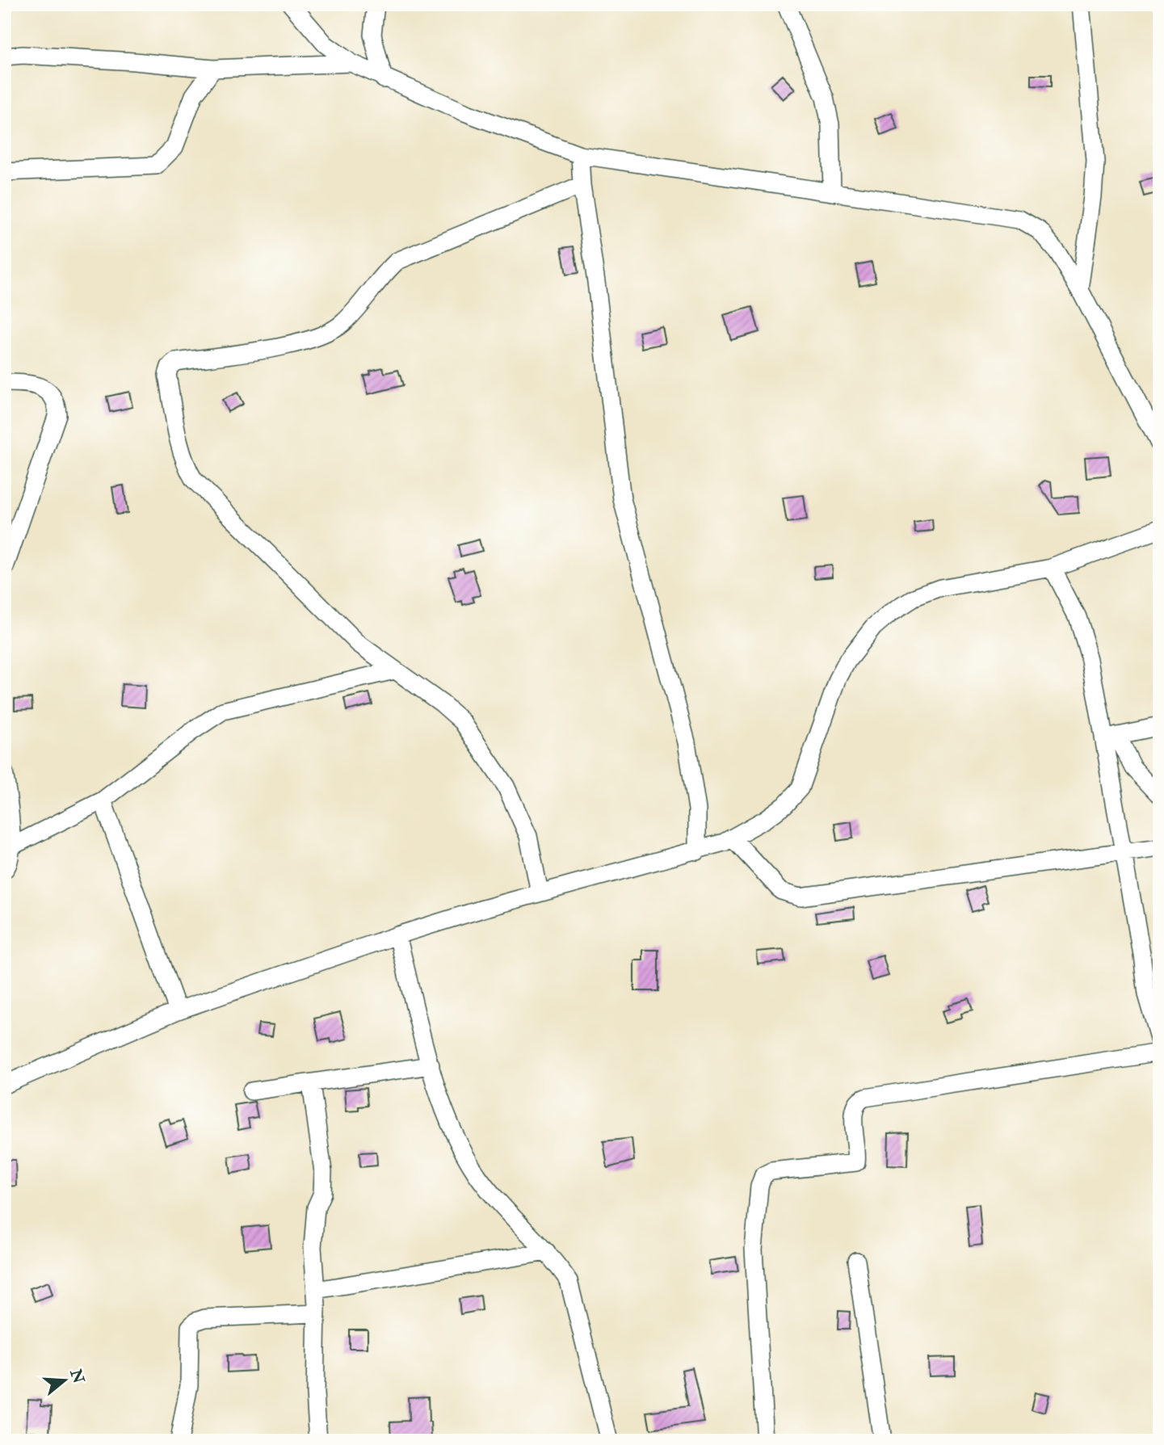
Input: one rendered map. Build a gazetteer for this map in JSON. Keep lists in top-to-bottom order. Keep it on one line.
{"north":"right"}
